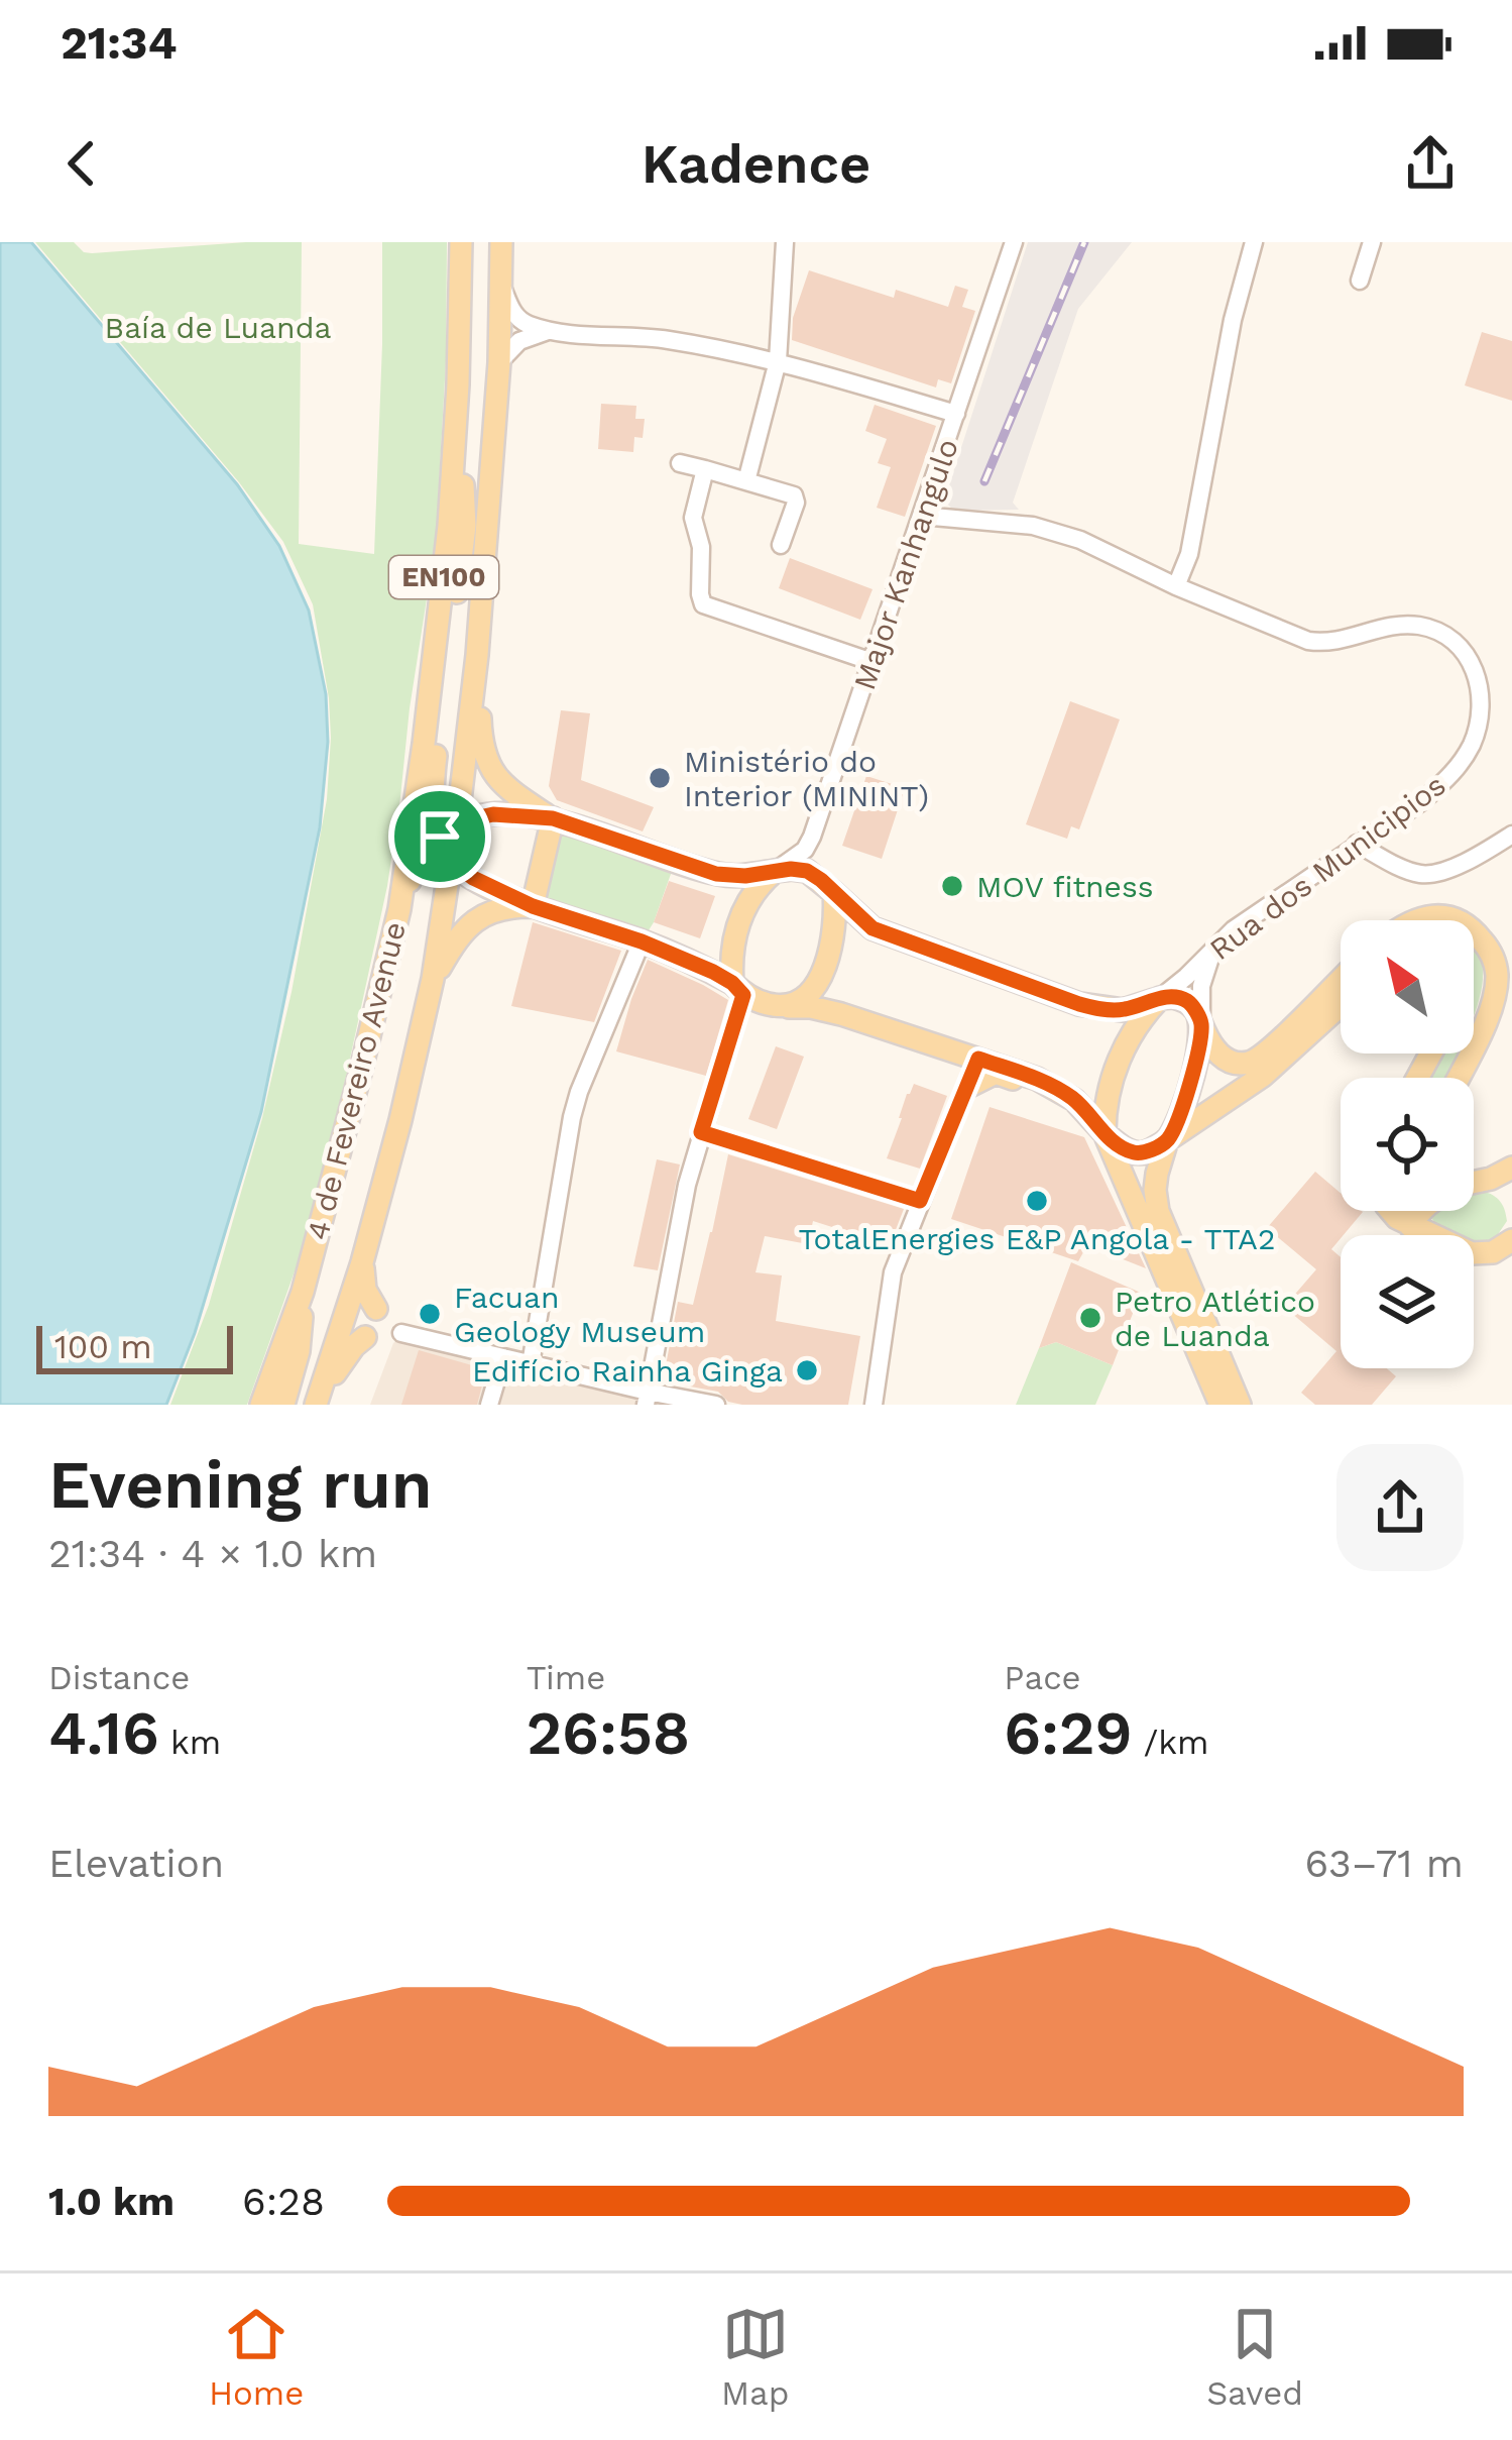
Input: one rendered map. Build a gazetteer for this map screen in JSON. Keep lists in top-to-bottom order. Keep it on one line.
{"streets":{"main road":["EN100","4 de Fevereiro Avenue"],"street":["Major Kanhangulo","Rua dos Municipios"]},"crossings":[["Major Kanhangulo","Rua dos Municipios"],["EN100","4 de Fevereiro Avenue"]],"parks":["Baía de Luanda"],"places":["Ministério do Interior (MININT)","MOV fitness","TotalEnergies E&P Angola - TTA2","Facuan Geology Museum","Petro Atlético de Luanda","Edifício Rainha Ginga"],"scale_bar":"100 m","north":"top left","page":{"status":"21:34","header":"Kadence","scale":"100 m","heading":["Evening run","21:34 · 4 × 1.0 km"],"stats":[["Distance","4.16 km"],["Time","26:58"],["Pace","6:29 /km"]],"chart":["Elevation","63–71 m"],"list":[{"name":"1.0 km","note":"6:28"}],"tabs":["Home","Map","Saved"]}}
